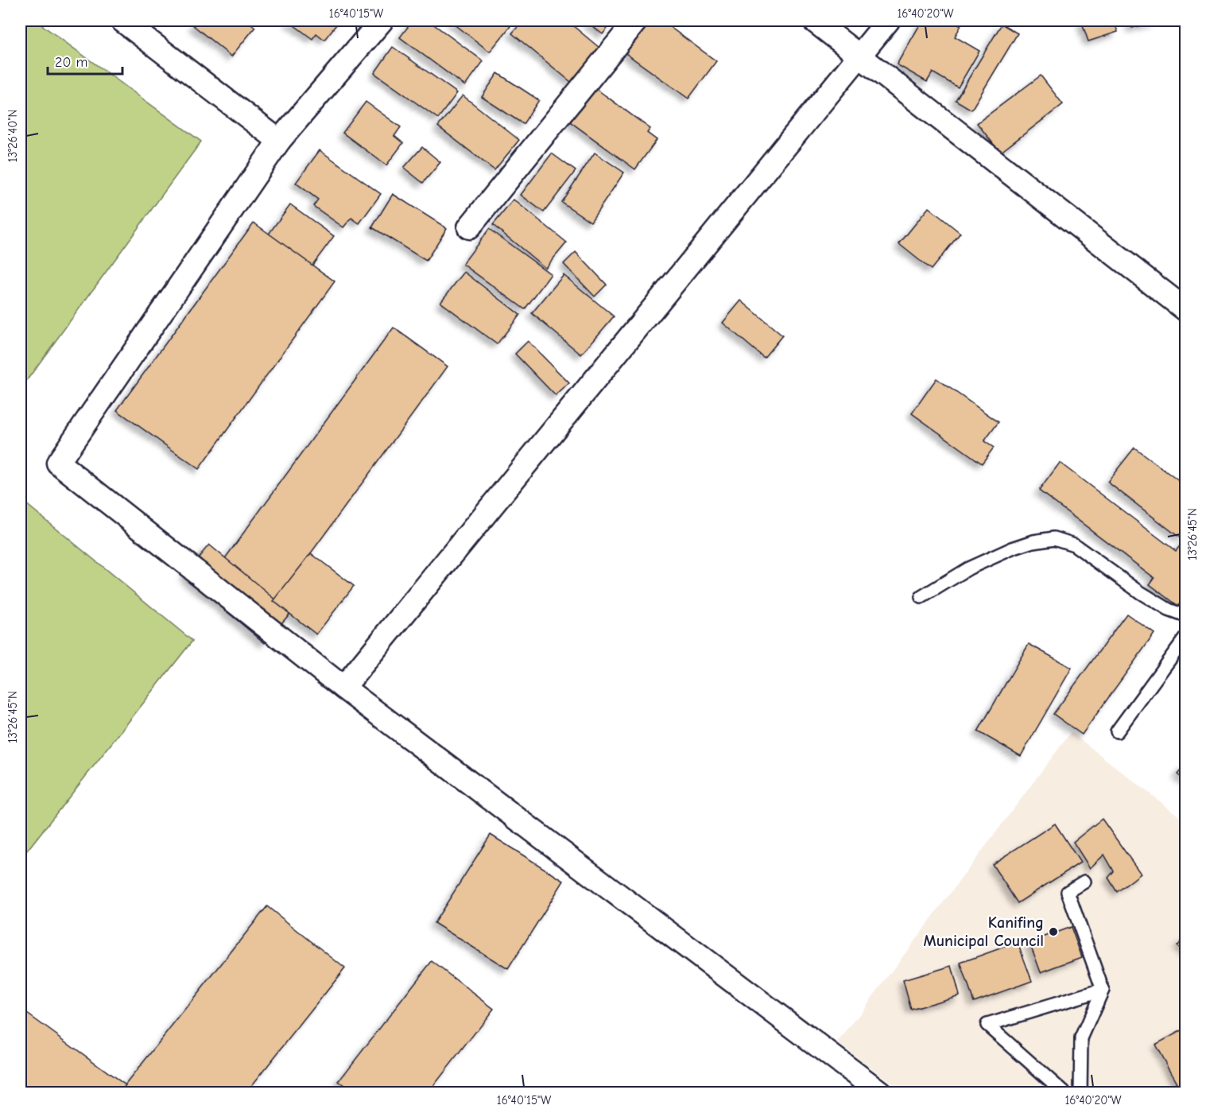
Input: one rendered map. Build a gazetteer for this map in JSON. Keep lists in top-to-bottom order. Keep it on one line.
{"places":["Kanifing Municipal Council"],"scale_bar":"20 m","coordinates":["16°40'15\"W","16°40'20\"W","13°26'40\"N","13°26'45\"N"]}
